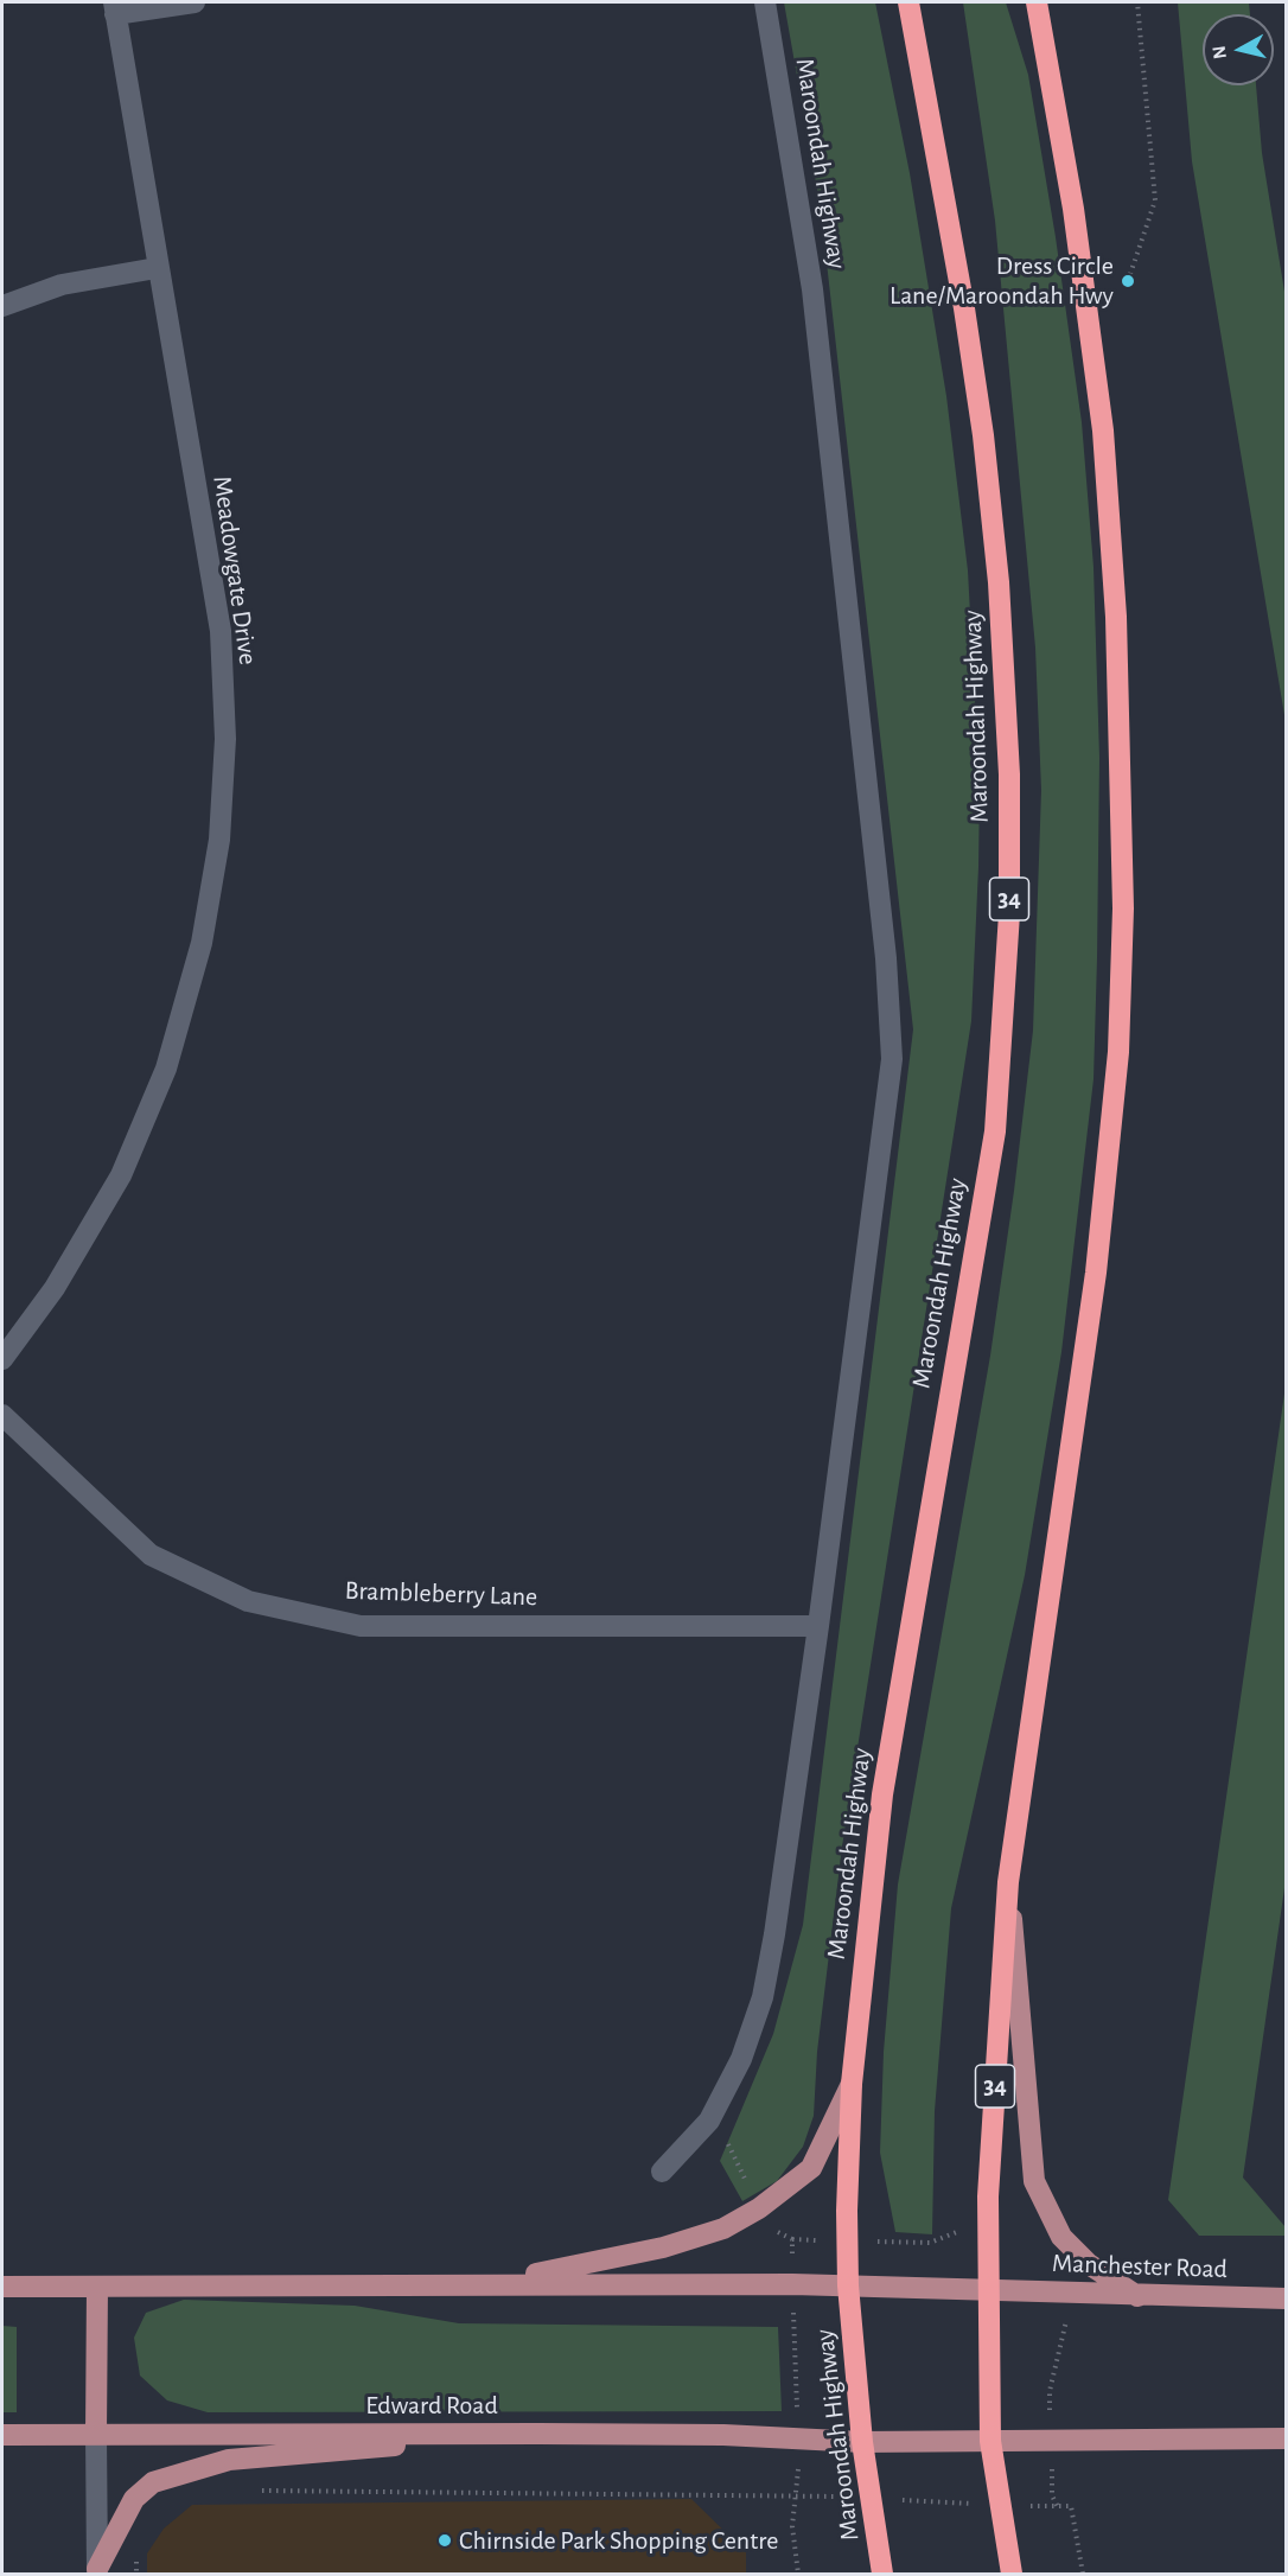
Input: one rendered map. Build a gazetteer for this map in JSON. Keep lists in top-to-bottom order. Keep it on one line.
{"streets":{"highway":["Maroondah Highway","34"],"main road":["Manchester Road","Edward Road"],"street":["Meadowgate Drive","Brambleberry Lane"]},"crossings":[["Maroondah Highway","Brambleberry Lane"],["Maroondah Highway","Manchester Road"],["Maroondah Highway","Edward Road"],["34","Manchester Road"],["34","Edward Road"]],"places":["Dress Circle Lane/Maroondah Hwy","Chirnside Park Shopping Centre"],"north":"left"}
